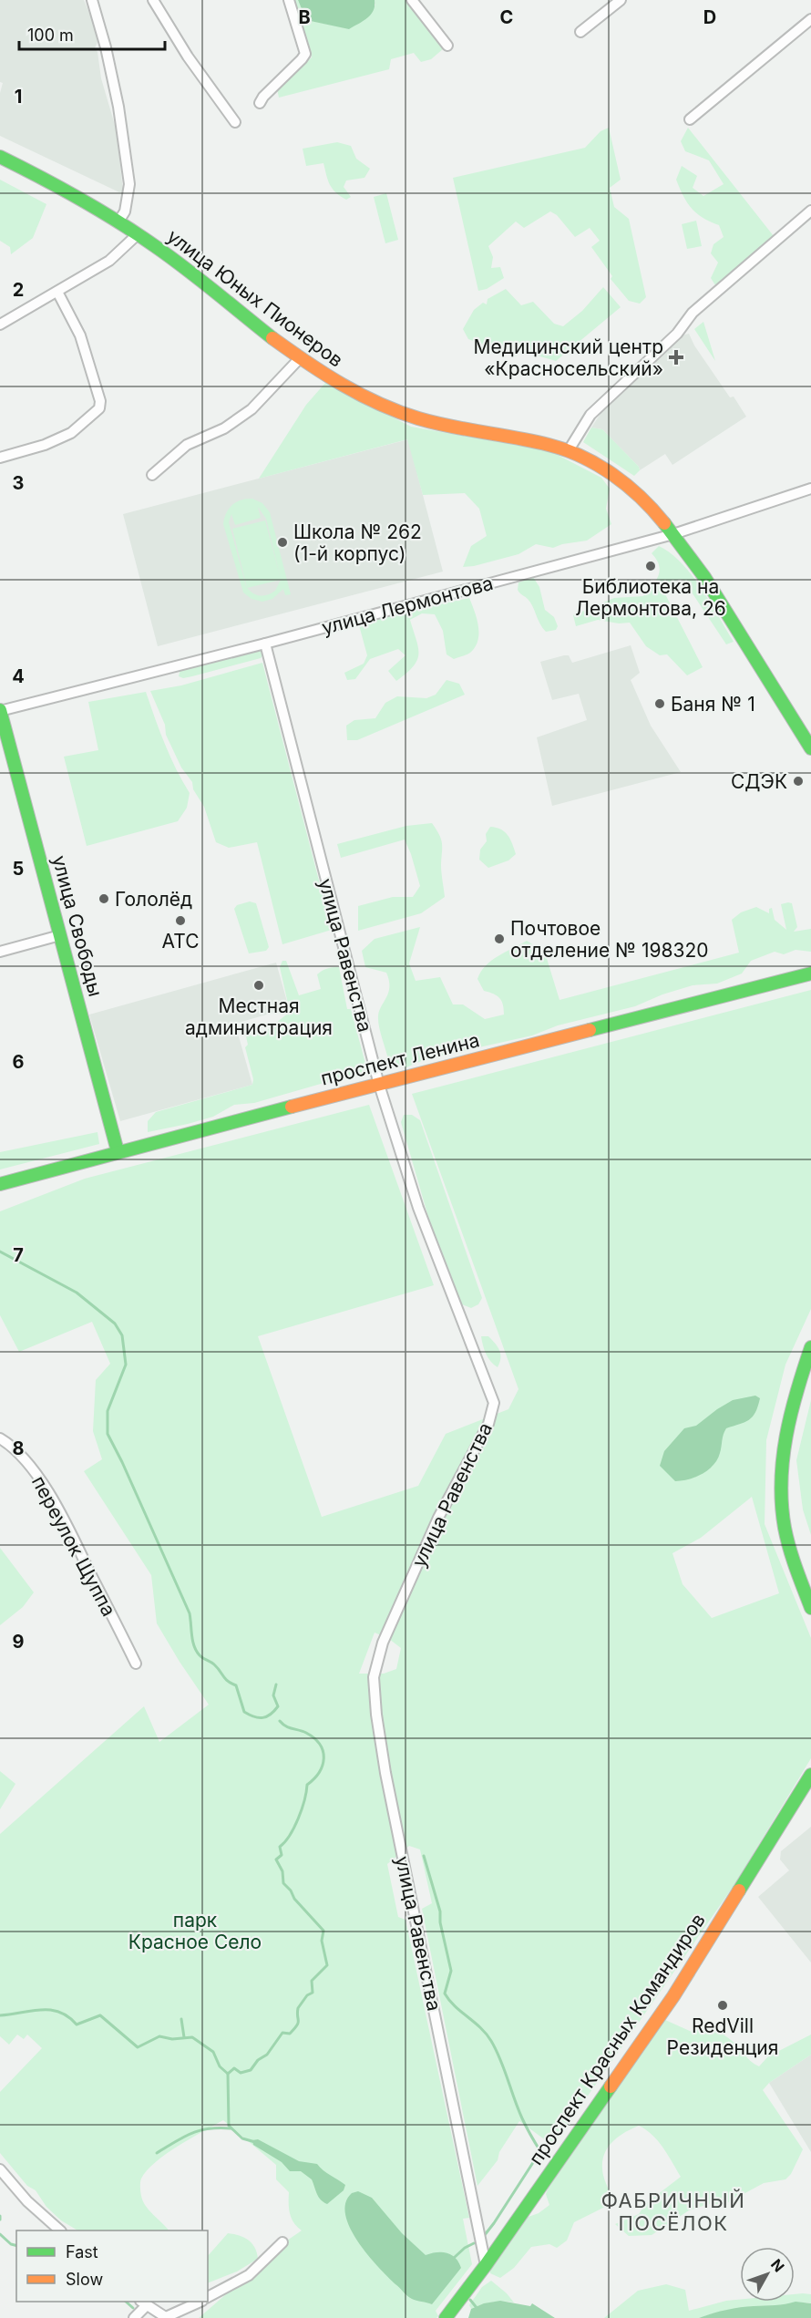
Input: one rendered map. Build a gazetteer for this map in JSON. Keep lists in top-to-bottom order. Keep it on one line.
{"streets":{"main road":["улица Юных Пионеров","улица Свободы","проспект Ленина","проспект Красных Командиров"],"street":["улица Лермонтова","улица Равенства","переулок Щуппа"]},"crossings":[["улица Юных Пионеров","улица Лермонтова"],["улица Лермонтова","улица Свободы"],["улица Лермонтова","улица Равенства"],["улица Свободы","проспект Ленина"],["улица Равенства","проспект Ленина"],["улица Равенства","проспект Красных Командиров"]],"districts":["ФАБРИЧНЫЙ ПОСЁЛОК"],"parks":["парк Красное Село"],"places":{"health":["Медицинский центр «Красносельский»"],"other":["Школа № 262 (1-й корпус)","Библиотека на Лермонтова, 26","Баня № 1","СДЭК","Гололёд","АТС","Почтовое отделение № 198320","Местная администрация","RedVill Резиденция"]},"legend":["Fast","Slow"],"scale_bar":"100 m","north":"top right","grid":{"columns":["B","C","D"],"rows":["1","2","3","4","5","6","7","8","9"]}}
